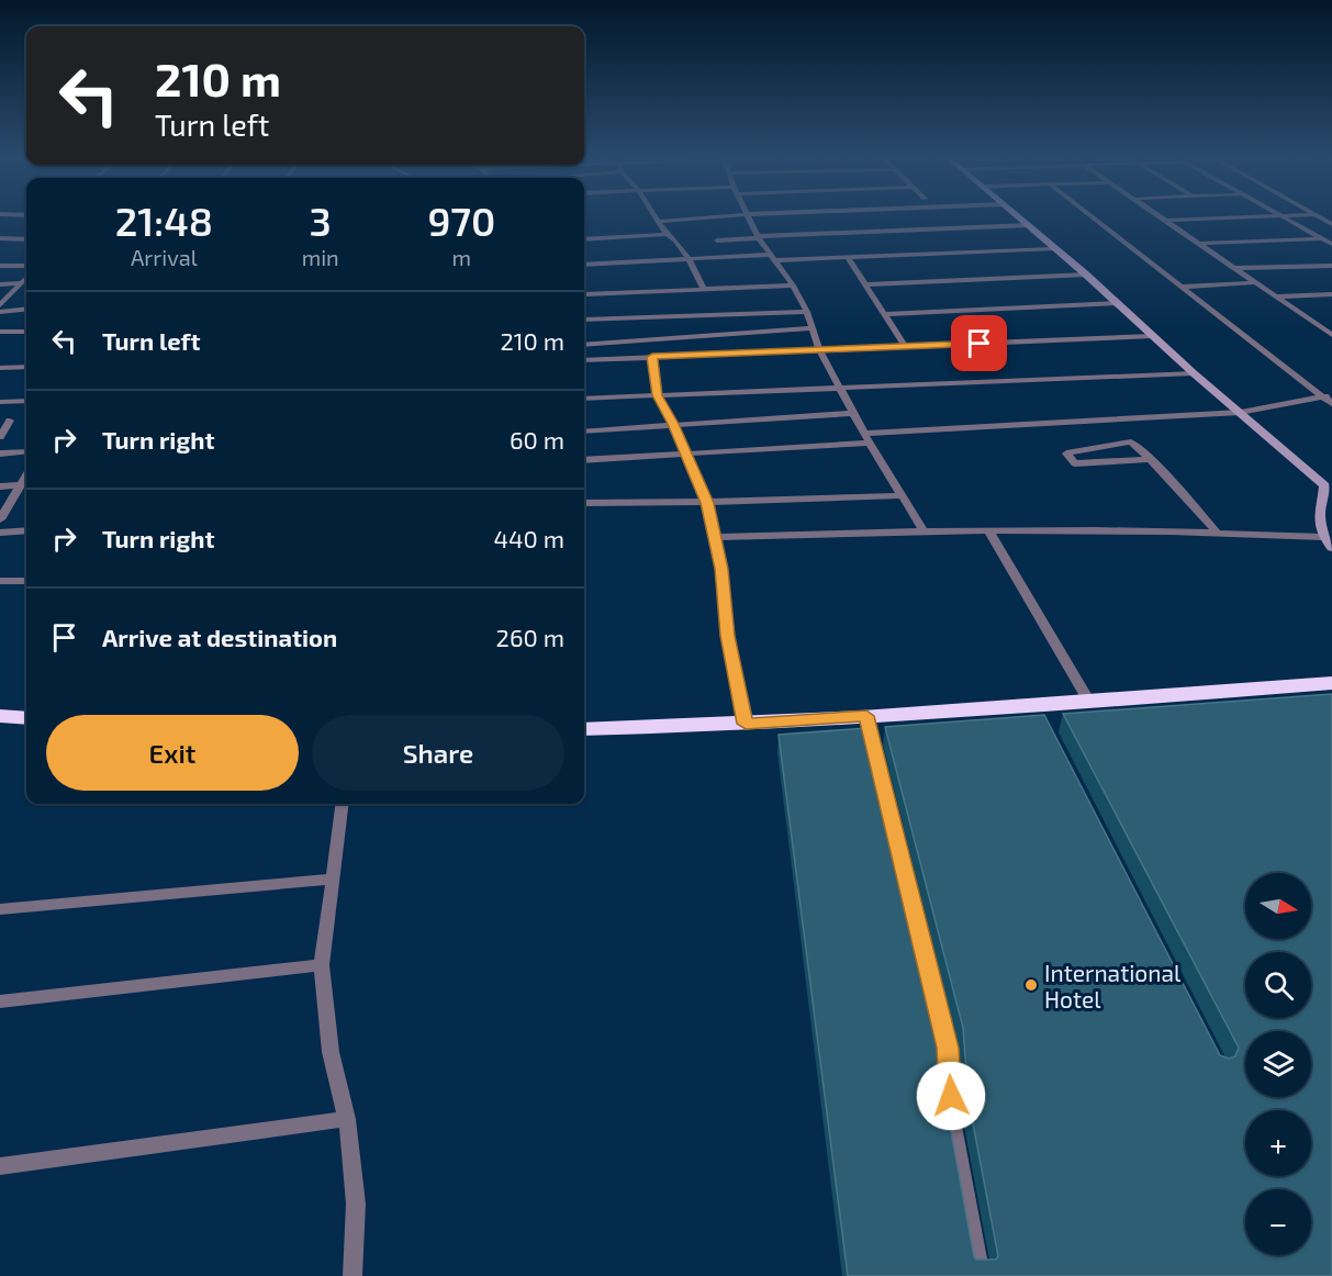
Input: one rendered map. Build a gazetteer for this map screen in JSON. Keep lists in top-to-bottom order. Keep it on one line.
{"places":["International Hotel"],"north":"right","page":{"turn":["210 m","Turn left"],"eta":["21:48","Arrival","3","min","970","m"],"list":[{"name":"Turn left","value":"210 m"},{"name":"Turn right","value":"60 m"},{"name":"Turn right","value":"440 m"},{"name":"Arrive at destination","value":"260 m"}],"buttons":["Exit","Share"],"map_buttons":["+","−"]}}
